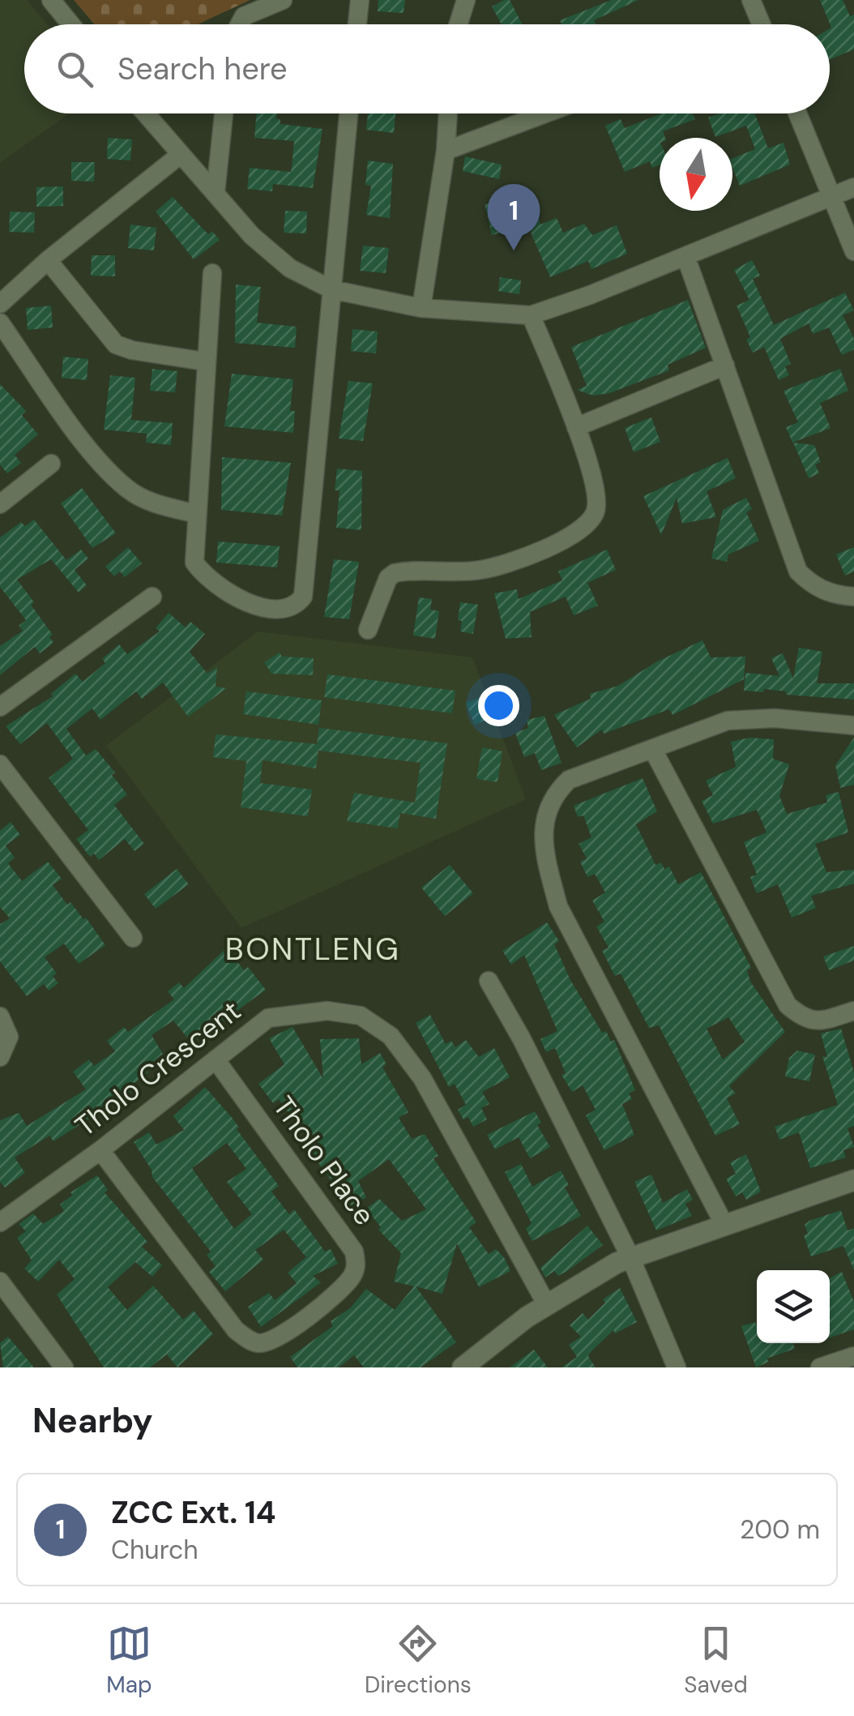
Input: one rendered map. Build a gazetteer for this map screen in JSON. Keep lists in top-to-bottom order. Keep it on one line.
{"streets":{"street":["Tholo Crescent","Tholo Place"]},"crossings":[["Tholo Crescent","Tholo Place"]],"districts":["BONTLENG"],"north":"bottom","page":{"search":"Search here","pins":"1","heading":"Nearby","list":[{"mark":"1","name":"ZCC Ext. 14","note":"Church","value":"200 m"}],"nav":["Map","Directions","Saved"]}}
